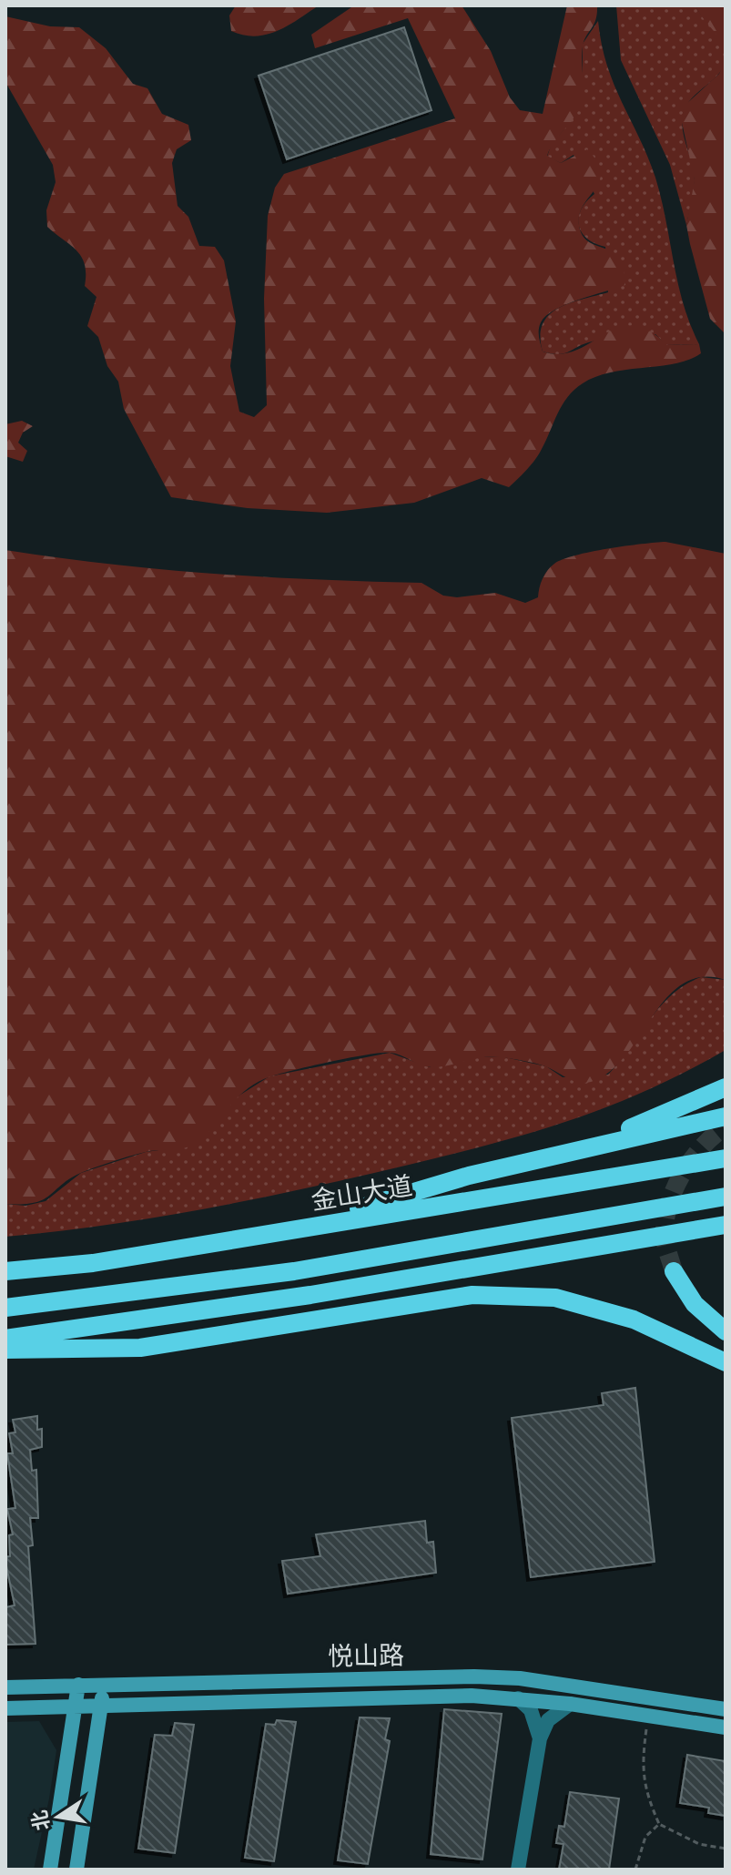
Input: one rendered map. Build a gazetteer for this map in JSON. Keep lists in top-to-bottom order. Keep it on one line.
{"streets":{"highway":["金山大道"],"main road":["悦山路"]},"north":"left"}
